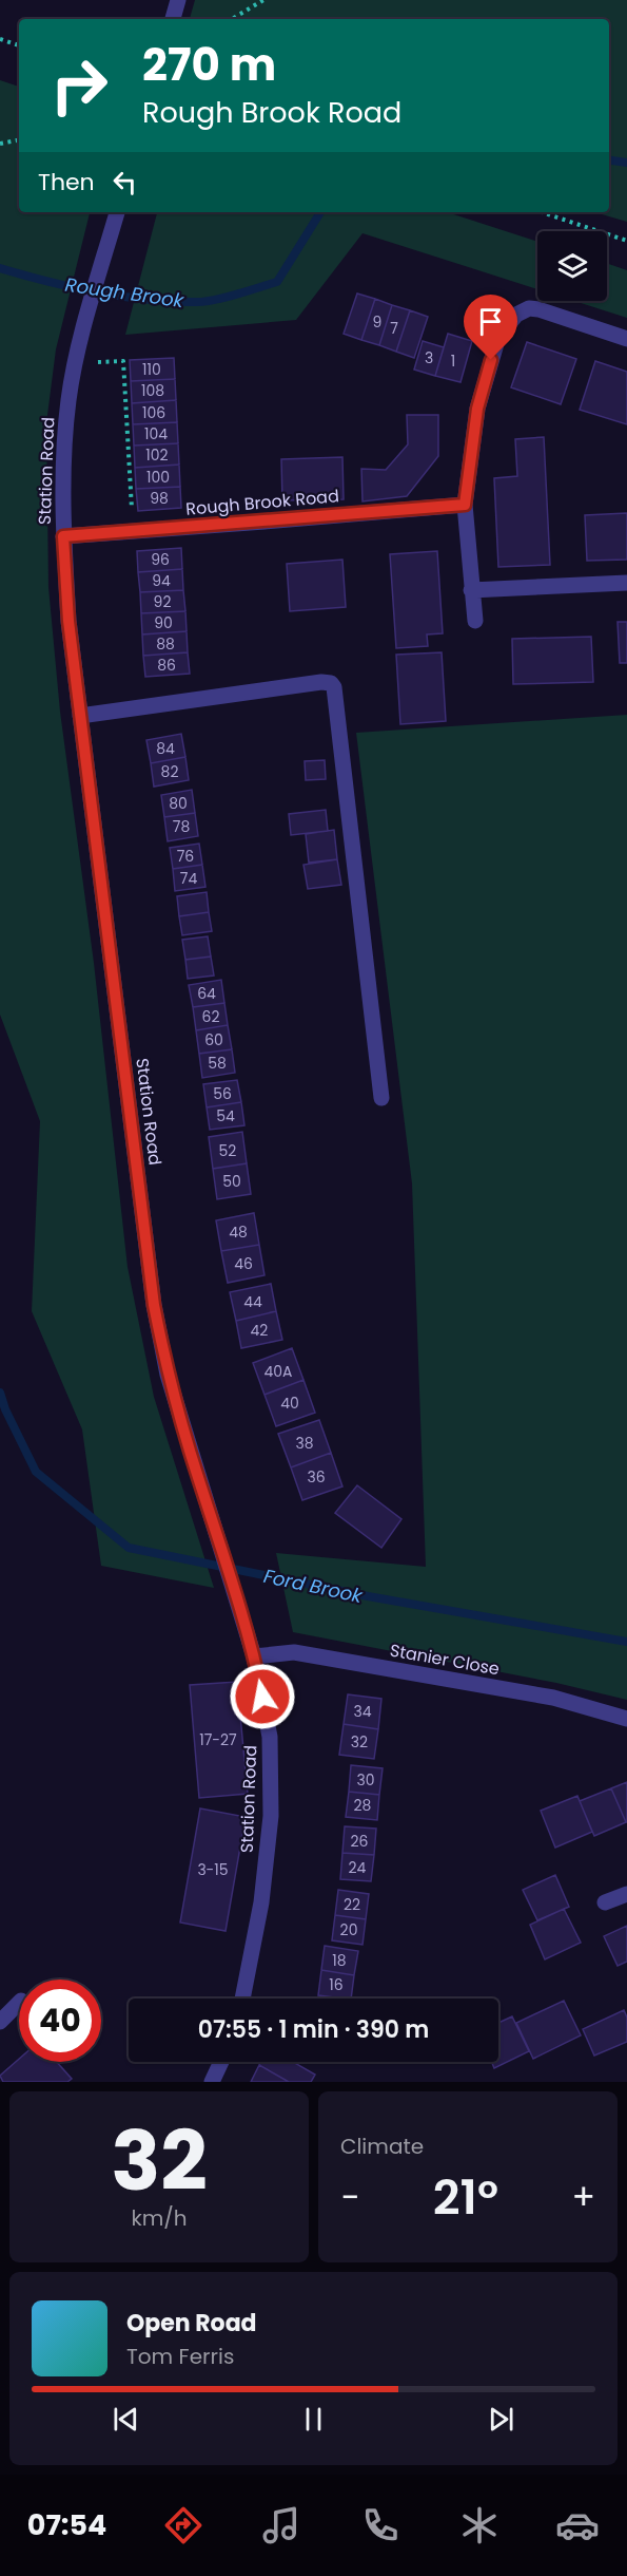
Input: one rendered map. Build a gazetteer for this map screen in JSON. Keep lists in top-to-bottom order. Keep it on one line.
{"streets":{"street":["Station Road","Rough Brook Road","Stanier Close"]},"crossings":[["Station Road","Rough Brook Road"],["Station Road","Stanier Close"]],"water":["Rough Brook","Ford Brook"],"house_numbers":["9","7","3","1","110","108","106","104","102","100","98","96","94","92","90","88","86","84","82","80","78","76","74","64","62","60","58","56","54","52","50","48","46","44","42","40A","40","38","36","34","17-27","32","30","28","26","24","3-15","22","20","18","16"],"page":{"turn":["270 m","Rough Brook Road"],"then":"Then","limit":"40","trip":"07:55 · 1 min · 390 m","tile":[["32","km/h"],"Climate"],"heat":["−","21°","+"],"song":["Open Road","Tom Ferris"],"tabs":"07:54"}}
